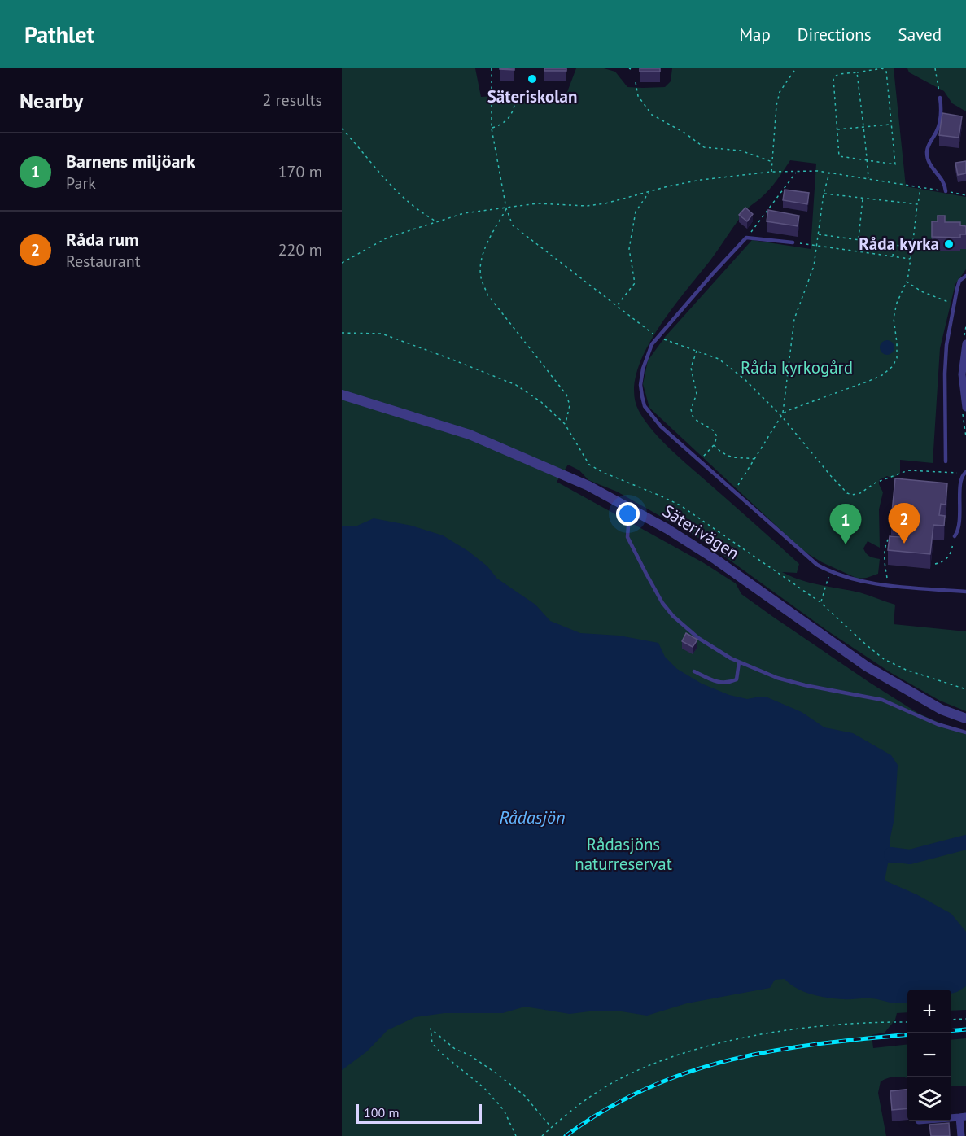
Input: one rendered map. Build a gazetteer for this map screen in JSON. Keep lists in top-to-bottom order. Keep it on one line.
{"streets":{"street":["Säterivägen"]},"water":["Rådasjön"],"parks":["Råda kyrkogård","Rådasjöns naturreservat"],"places":["Säteriskolan","Råda kyrka"],"scale_bar":"100 m","page":{"header":"Pathlet","nav":["Map","Directions","Saved"],"heading":["Nearby","2 results"],"list":[{"mark":"1","name":"Barnens miljöark","note":"Park","value":"170 m"},{"mark":"2","name":"Råda rum","note":"Restaurant","value":"220 m"}],"pins":["2","1"],"map_buttons":["+","−"],"scale":"100 m"}}
